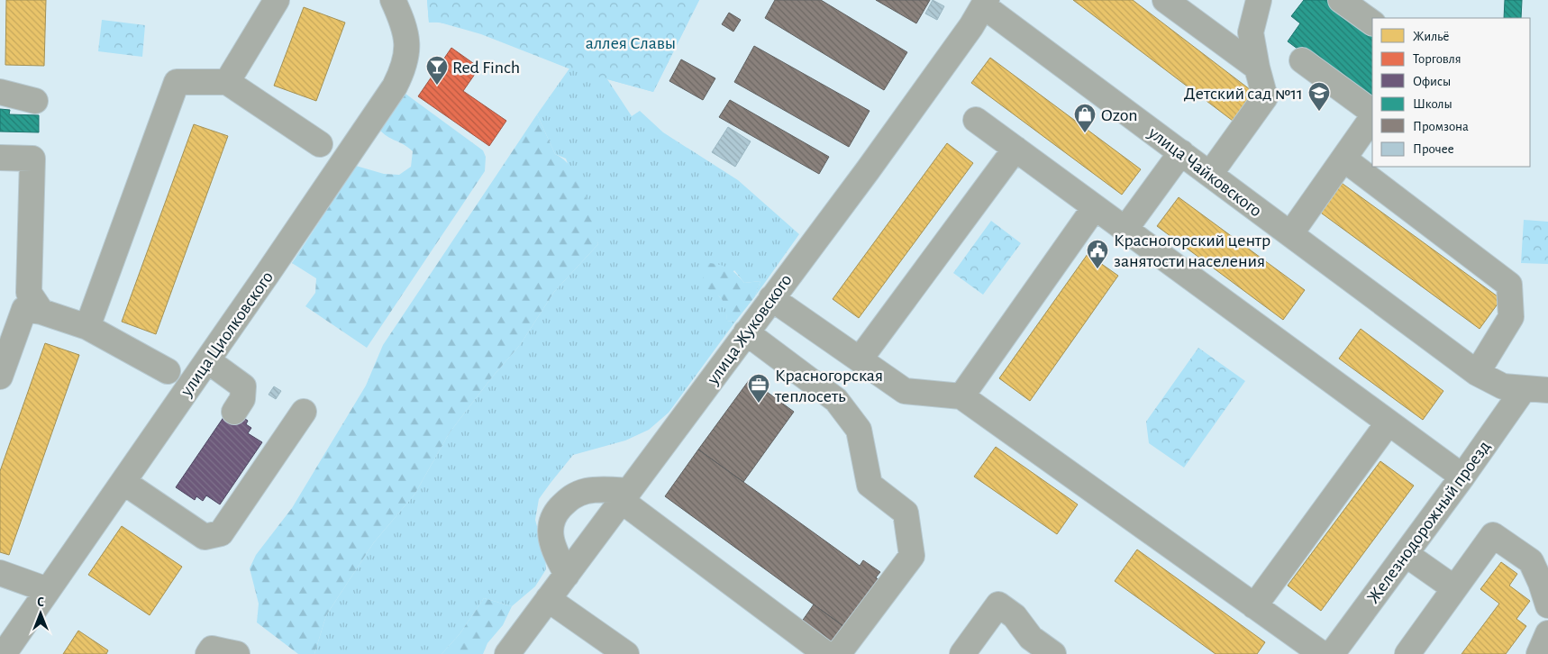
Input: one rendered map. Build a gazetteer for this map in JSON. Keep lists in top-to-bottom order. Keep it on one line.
{"streets":{"street":["улица Чайковского","улица Жуковского","улица Циолковского","Железнодорожный проезд"]},"crossings":[["улица Чайковского","улица Жуковского"],["улица Чайковского","Железнодорожный проезд"]],"parks":["аллея Славы"],"places":{"bar":["Red Finch"],"school or university":["Детский сад №11"],"shop":["Ozon"],"public building":["Красногорский центр занятости населения"],"office":["Красногорская теплосеть"]},"legend":["Жильё","Торговля","Офисы","Школы","Промзона","Прочее"],"north":"top"}
